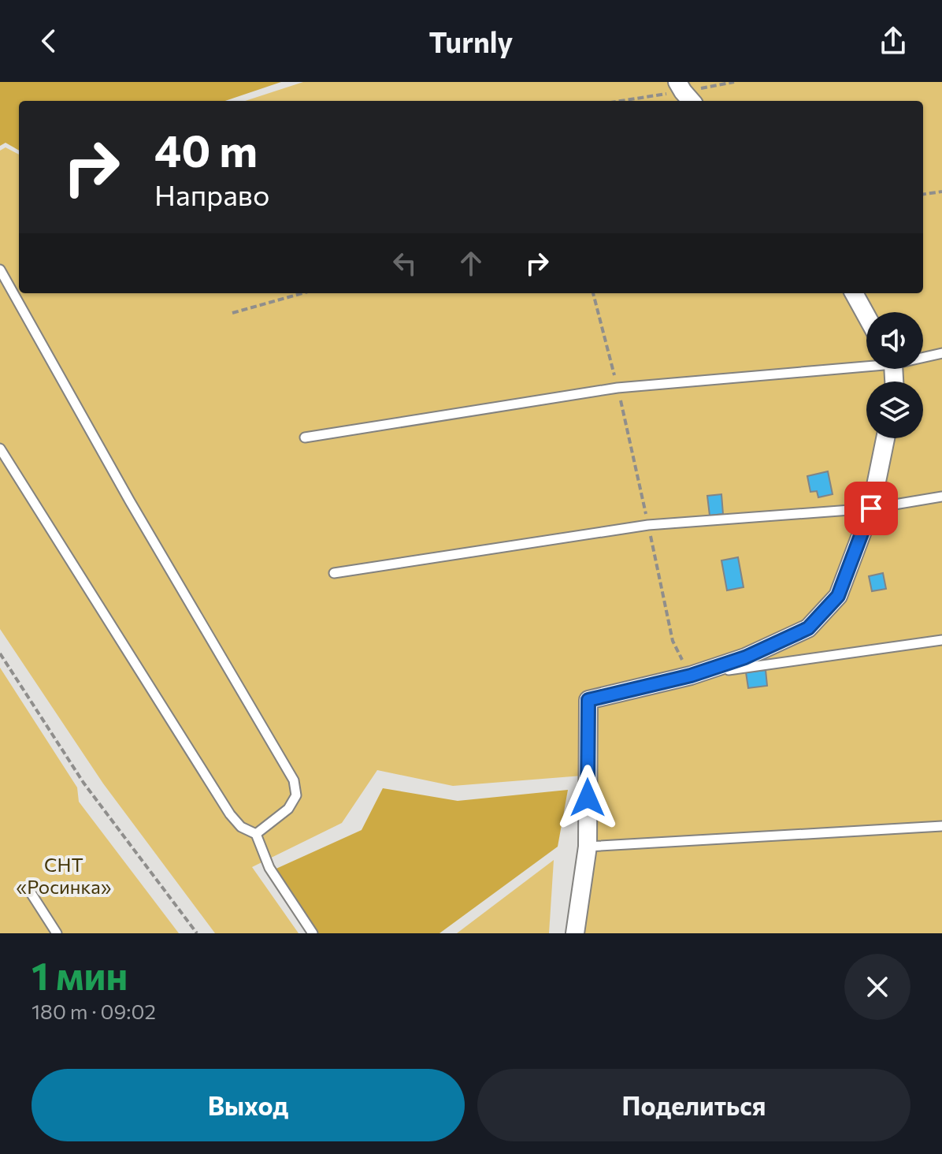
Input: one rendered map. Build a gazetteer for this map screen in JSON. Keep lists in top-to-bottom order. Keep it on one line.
{"parks":["СНТ «Росинка»"],"page":{"header":"Turnly","turn":["40 m","Направо"],"heading":["1 мин","180 m · 09:02"],"buttons":["Выход","Поделиться"]}}
